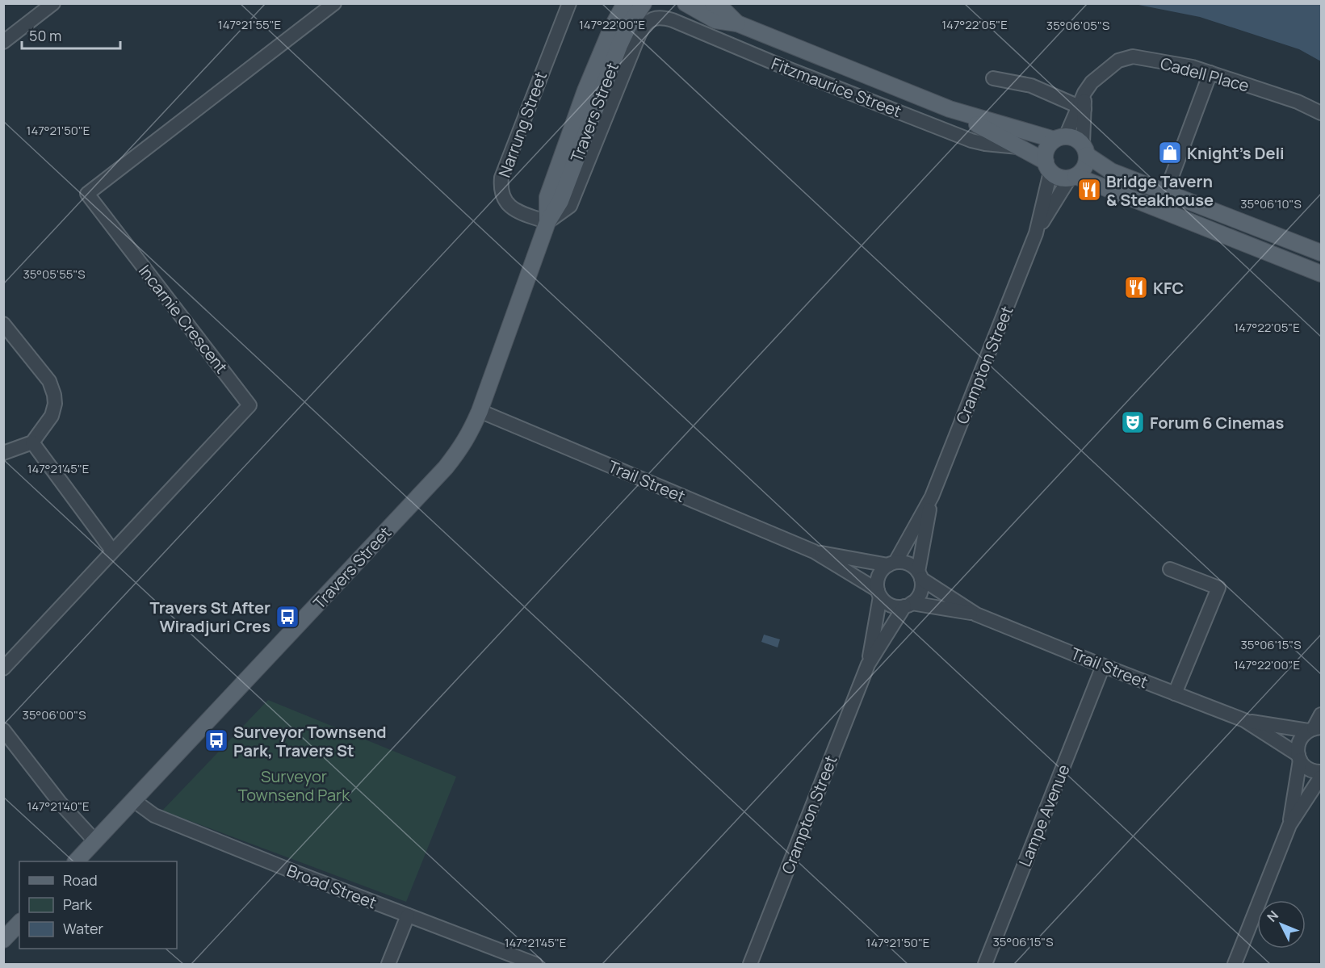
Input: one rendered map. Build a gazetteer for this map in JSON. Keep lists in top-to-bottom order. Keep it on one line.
{"streets":{"main road":["Fitzmaurice Street","Travers Street"],"street":["Cadell Place","Narrung Street","Incarnie Crescent","Crampton Street","Trail Street","Lampe Avenue","Broad Street"]},"crossings":[["Fitzmaurice Street","Travers Street"],["Fitzmaurice Street","Crampton Street"],["Travers Street","Narrung Street"],["Travers Street","Trail Street"],["Travers Street","Broad Street"],["Crampton Street","Trail Street"],["Trail Street","Lampe Avenue"]],"parks":["Surveyor Townsend Park"],"places":{"shop":["Knight's Deli"],"restaurant":["Bridge Tavern & Steakhouse","KFC"],"theatre":["Forum 6 Cinemas"],"bus stop":["Travers St After Wiradjuri Cres","Surveyor Townsend Park, Travers St"]},"legend":["Road","Park","Water"],"scale_bar":"50 m","north":"top left","coordinates":["147°21'55\"E","147°22'00\"E","147°22'05\"E","35°06'05\"S","147°21'50\"E","35°06'10\"S","35°05'55\"S","147°21'45\"E","35°06'15\"S","35°06'00\"S","147°21'40\"E"]}
